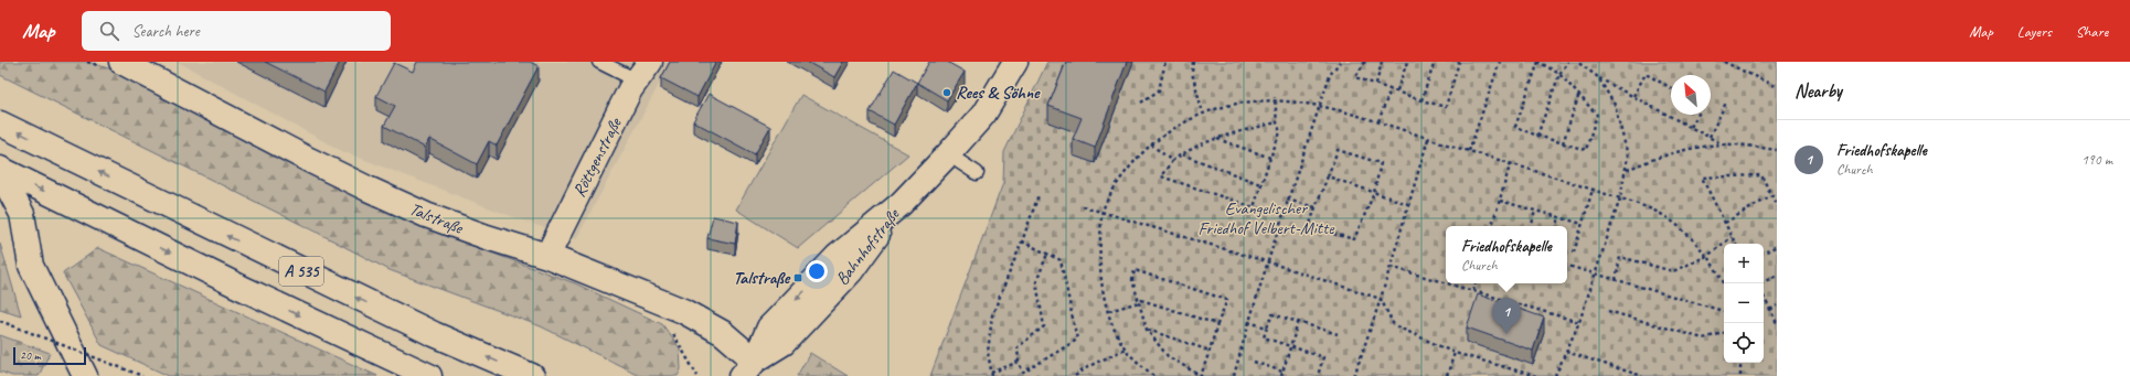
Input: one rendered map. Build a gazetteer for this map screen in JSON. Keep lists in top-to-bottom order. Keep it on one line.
{"streets":{"main road":["Röttgenstraße","Talstraße","Bahnhofstraße","A 535"]},"crossings":[["Röttgenstraße","Talstraße"],["Talstraße","Bahnhofstraße"]],"parks":["Evangelischer Friedhof Velbert-Mitte"],"places":{"other":["Rees & Söhne"],"transit":["Talstraße"]},"scale_bar":"20 m","north":"top left","page":{"header":"Map","search":"Search here","nav":["Map","Layers","Share"],"heading":"Nearby","list":[{"mark":"1","name":"Friedhofskapelle","note":"Church","value":"190 m"}],"popup":["Friedhofskapelle","Church"],"map_buttons":["+","−"],"pins":"1","scale":"20 m"}}
